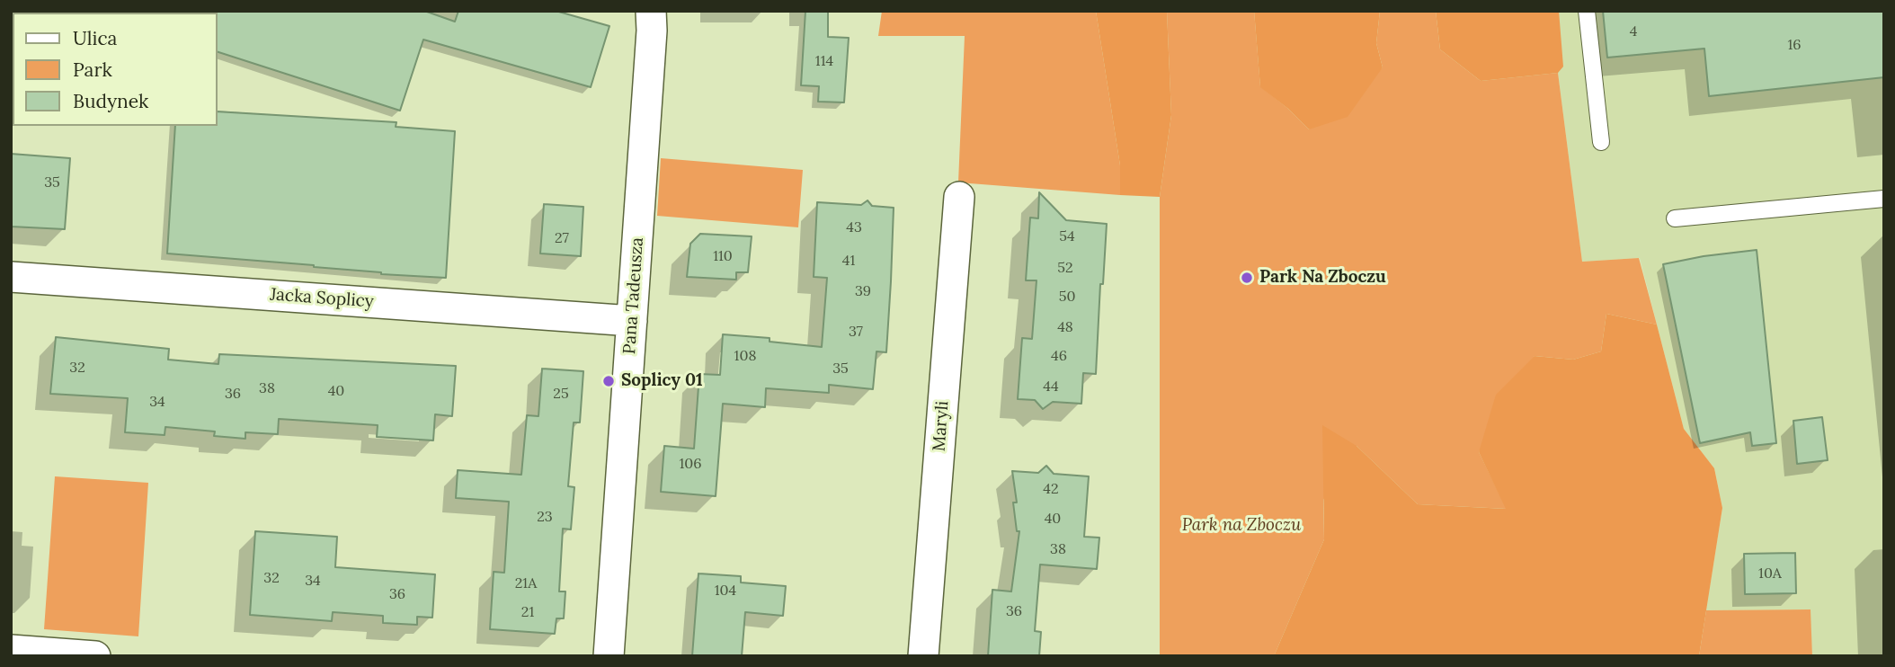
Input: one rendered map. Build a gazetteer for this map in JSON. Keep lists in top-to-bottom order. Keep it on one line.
{"streets":{"street":["Pana Tadeusza","Jacka Soplicy","Maryli"]},"crossings":[["Pana Tadeusza","Jacka Soplicy"]],"parks":["Park na Zboczu"],"places":["Park Na Zboczu","Soplicy 01"],"house_numbers":["4","16","114","35","43","54","27","110","41","52","39","50","48","37","108","46","32","35","44","38","40","36","25","34","106","42","23","40","38","10A","32","34","21A","104","36","36","21"],"legend":["Ulica","Park","Budynek"]}
